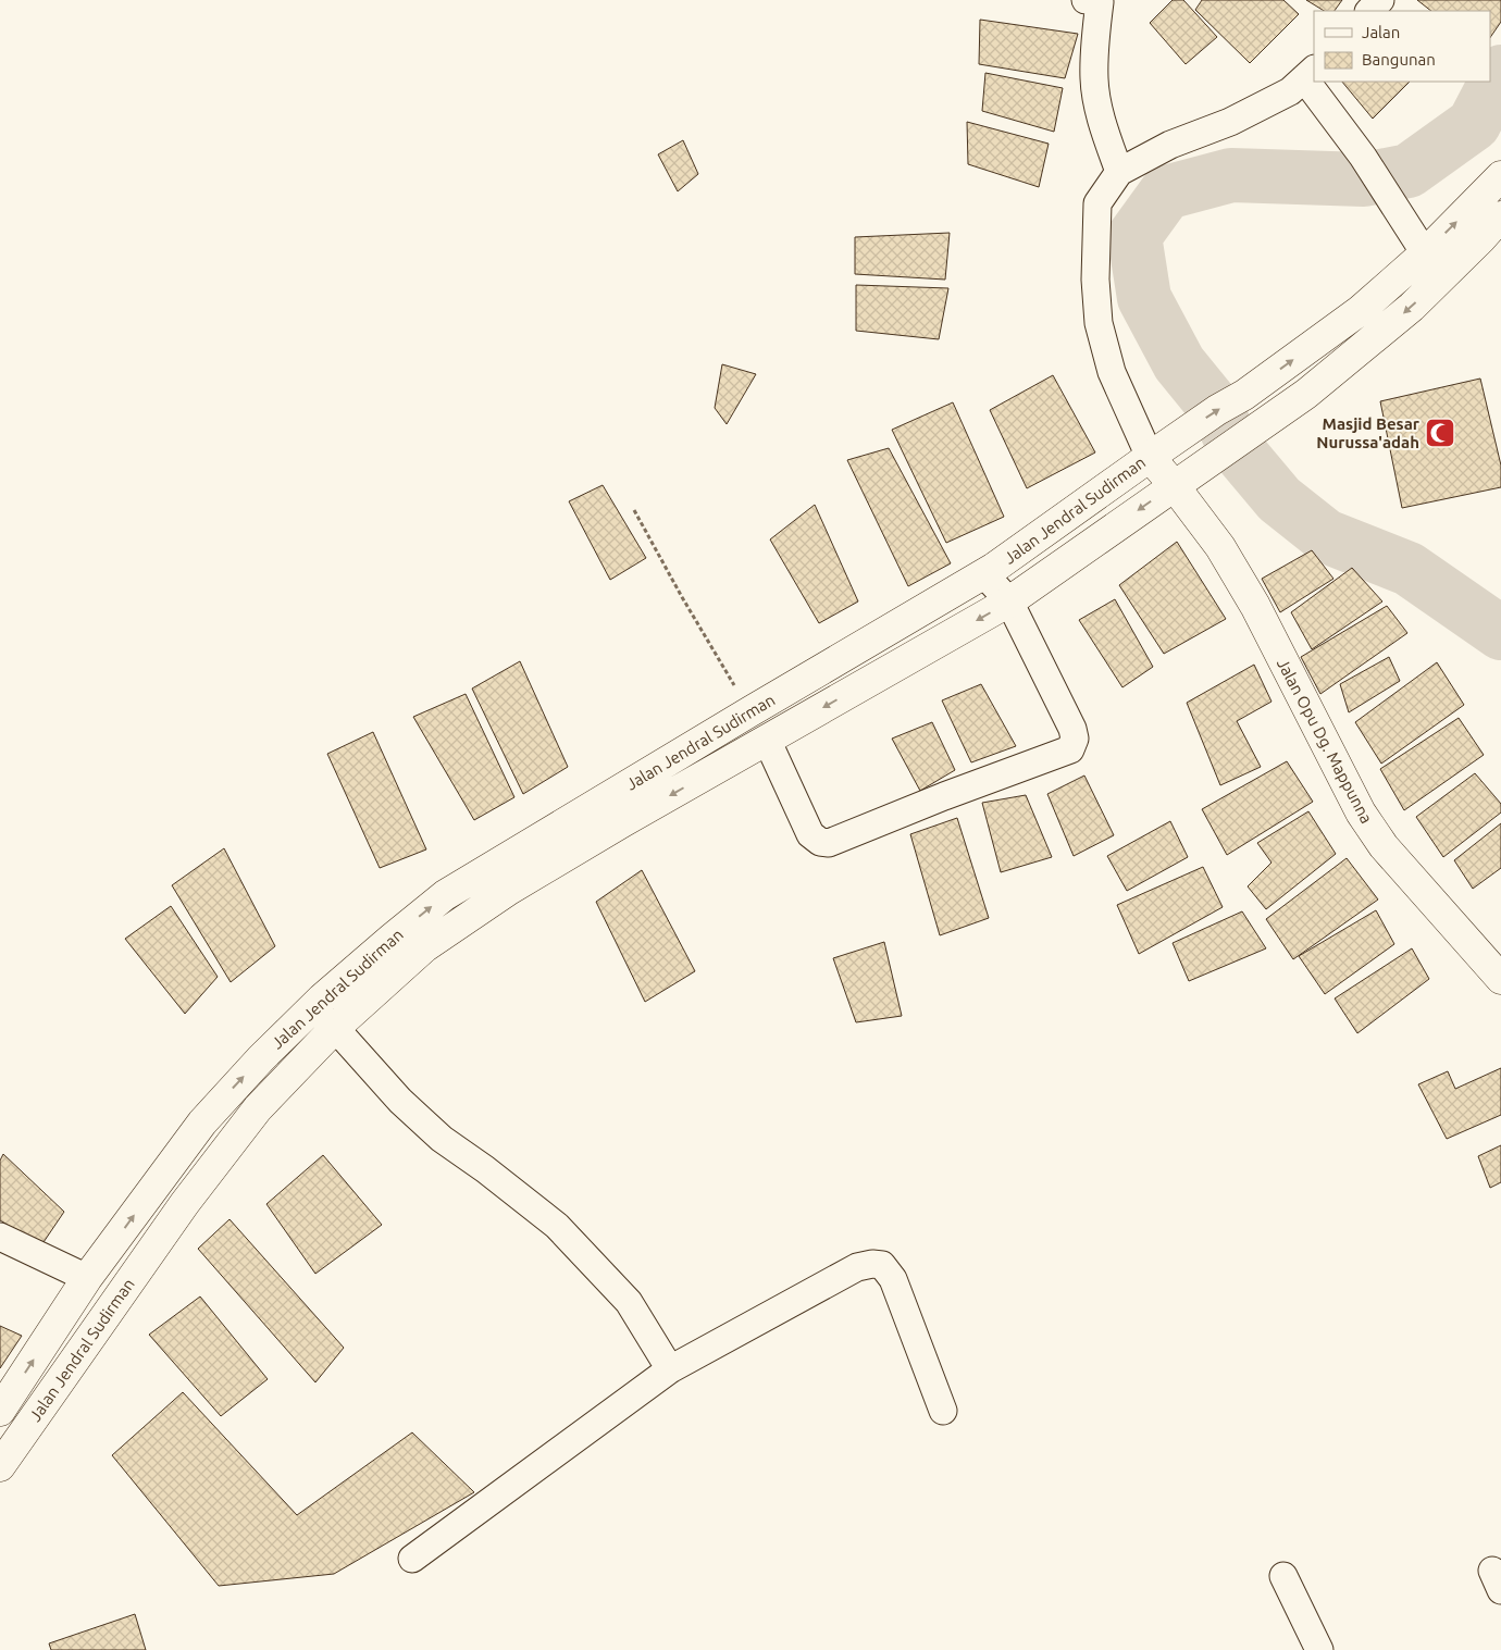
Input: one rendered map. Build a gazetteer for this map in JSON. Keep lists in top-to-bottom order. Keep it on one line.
{"streets":{"main road":["Jalan Jendral Sudirman","Jalan Opu Dg. Mappunna"]},"crossings":[["Jalan Jendral Sudirman","Jalan Opu Dg. Mappunna"]],"places":{"mosque":["Masjid Besar Nurussa'adah"]},"legend":["Jalan","Bangunan"]}
